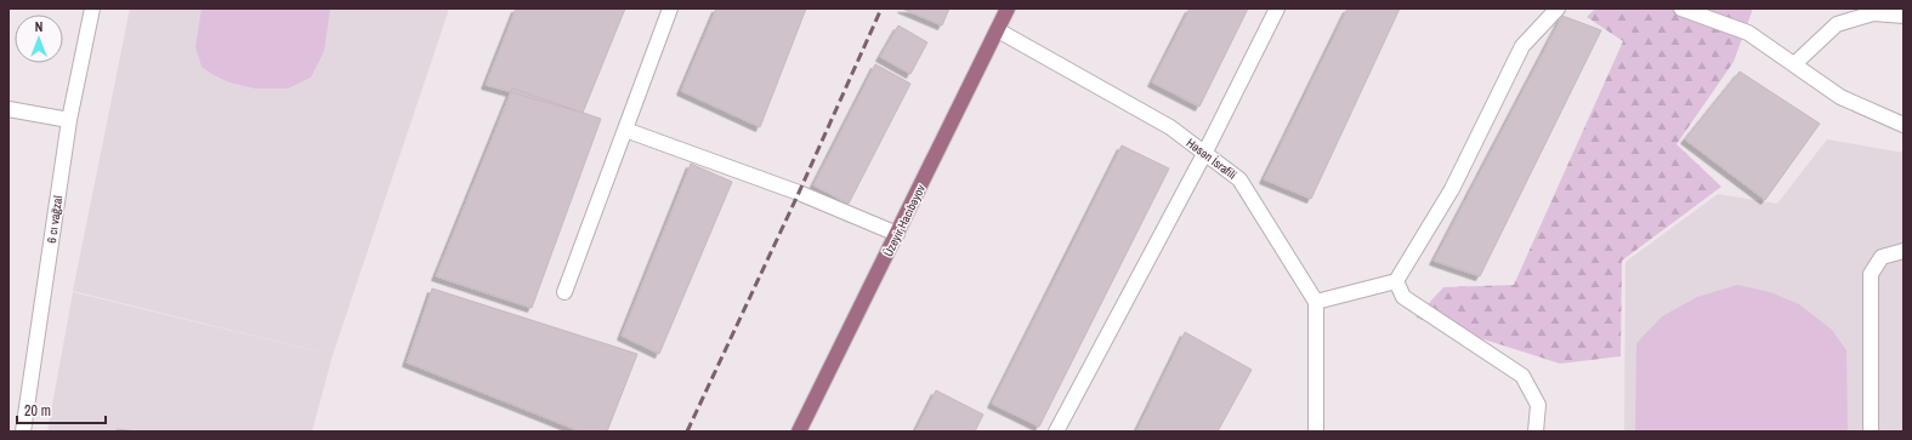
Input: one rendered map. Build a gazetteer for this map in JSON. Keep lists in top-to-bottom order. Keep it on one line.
{"streets":{"main road":["Üzeyir Hacıbəyov"],"street":["Həsən İsrafili","6 cı vağzal"]},"crossings":[["Həsən İsrafili","Üzeyir Hacıbəyov"]],"scale_bar":"20 m","north":"top"}
